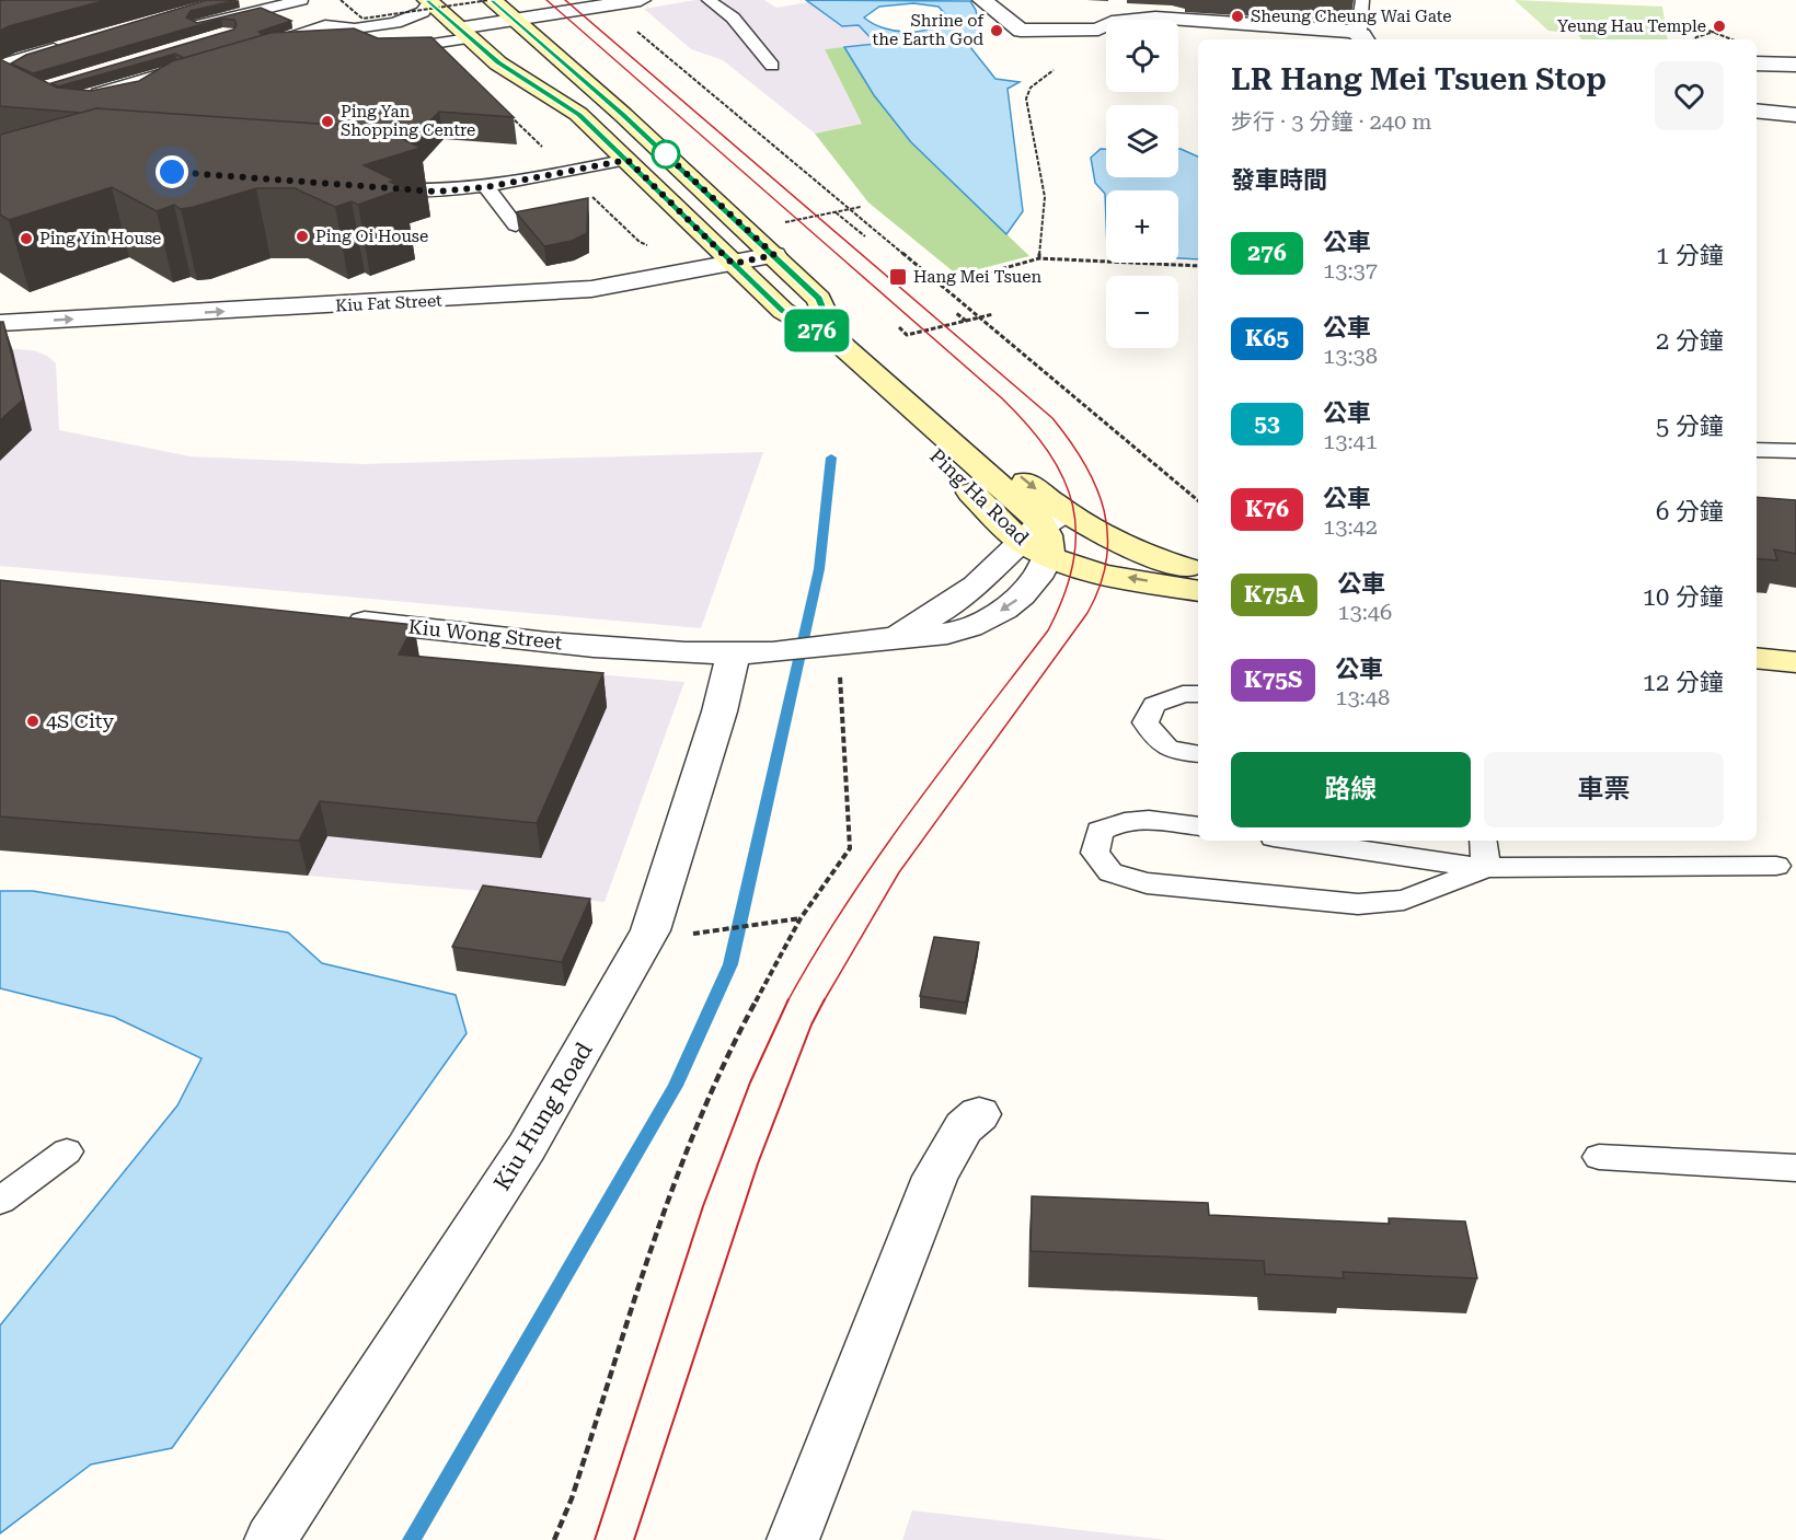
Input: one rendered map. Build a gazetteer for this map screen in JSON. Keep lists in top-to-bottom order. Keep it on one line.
{"streets":{"street":["Kiu Fat Street","Ping Ha Road","Kiu Wong Street","Kiu Hung Road"]},"crossings":[["Kiu Fat Street","Ping Ha Road"],["Ping Ha Road","Kiu Wong Street"],["Kiu Wong Street","Kiu Hung Road"]],"one_way":["Kiu Fat Street"],"places":{"other":["Sheung Cheung Wai Gate","Yeung Hau Temple","Shrine of the Earth God","Ping Yan Shopping Centre","Ping Oi House","Ping Yin House","4S City"],"transit":["Hang Mei Tsuen"]},"lines":["bus line 276"],"page":{"on_map":"276","map_buttons":["+","−"],"heading":[["LR Hang Mei Tsuen Stop","步行 · 3 分鐘 · 240 m"],"發車時間"],"list":[{"mark":"276","name":"公車","note":"13:37","value":"1 分鐘"},{"mark":"K65","name":"公車","note":"13:38","value":"2 分鐘"},{"mark":"53","name":"公車","note":"13:41","value":"5 分鐘"},{"mark":"K76","name":"公車","note":"13:42","value":"6 分鐘"},{"mark":"K75A","name":"公車","note":"13:46","value":"10 分鐘"},{"mark":"K75S","name":"公車","note":"13:48","value":"12 分鐘"}],"buttons":["路線","車票"]}}
